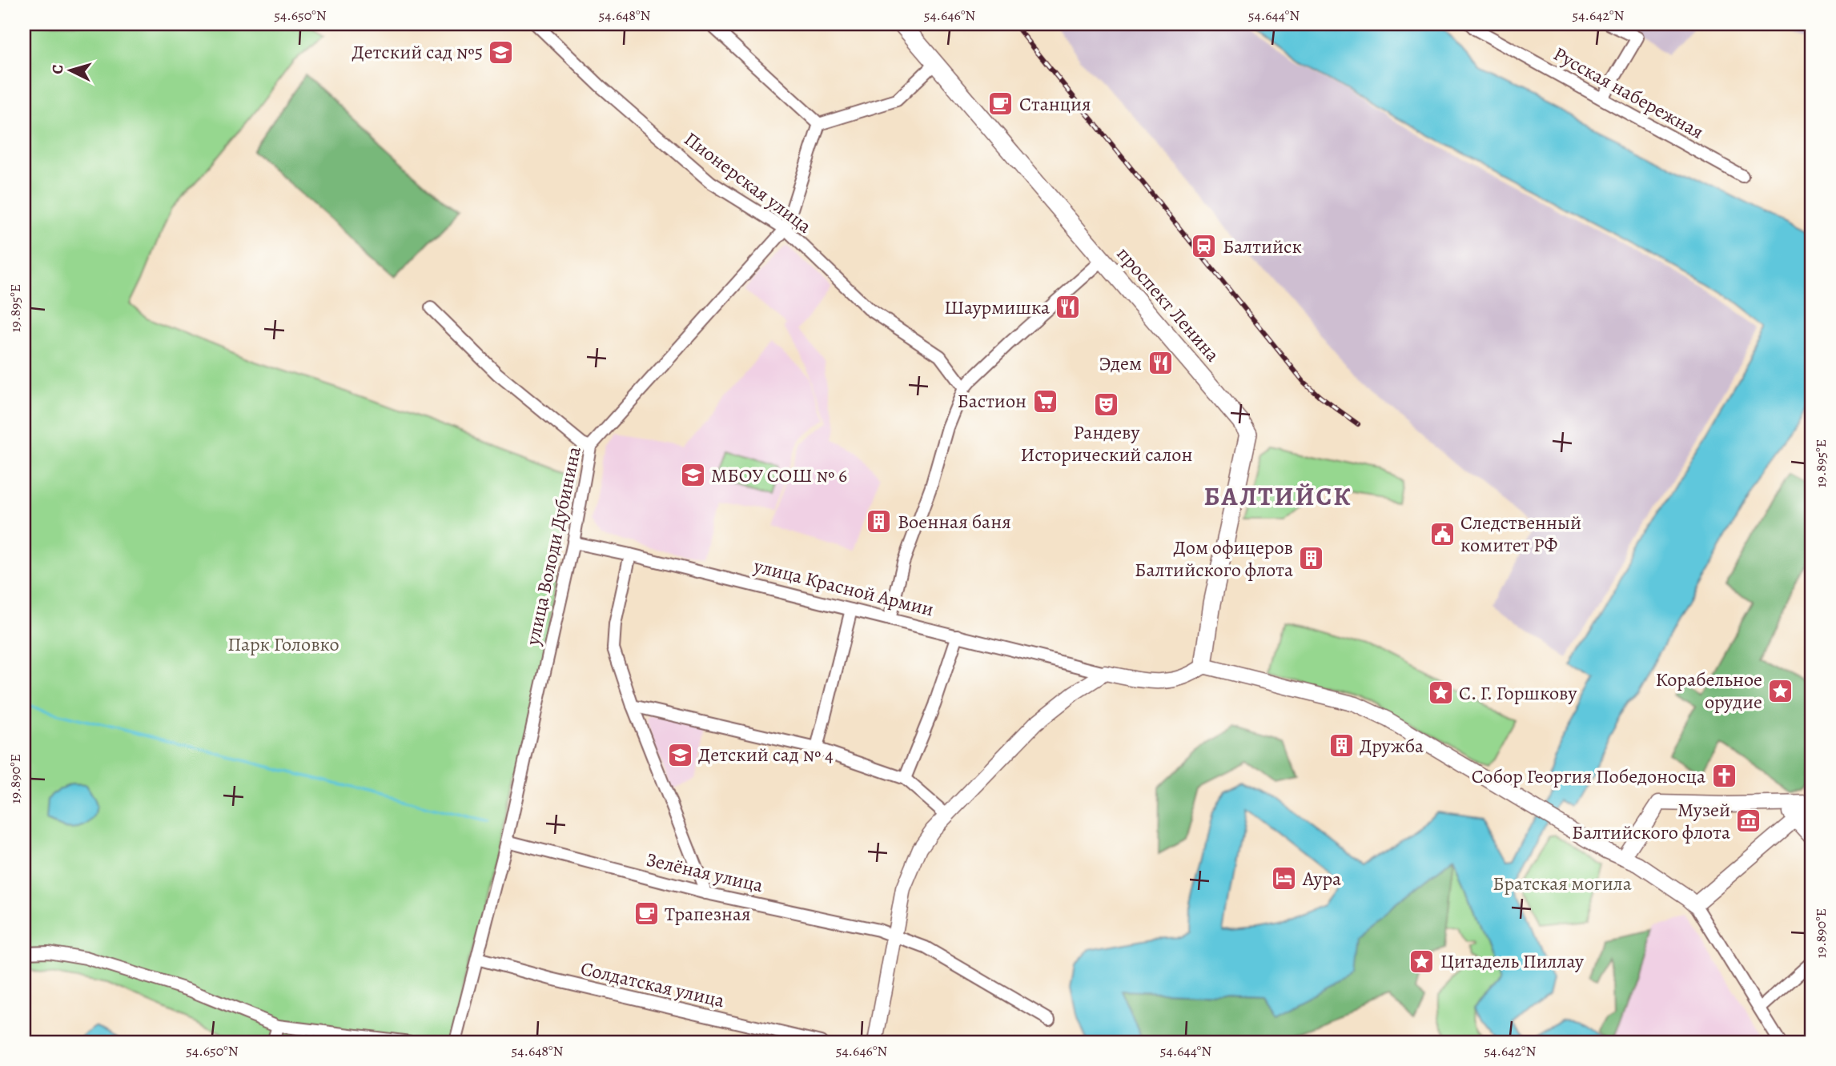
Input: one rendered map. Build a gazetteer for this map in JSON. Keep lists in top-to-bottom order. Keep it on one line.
{"streets":{"main road":["проспект Ленина"],"street":["Русская набережная","Пионерская улица","улица Володи Дубинина","улица Красной Армии","Зелёная улица","Солдатская улица"]},"crossings":[["Пионерская улица","улица Володи Дубинина"],["улица Володи Дубинина","улица Красной Армии"],["улица Володи Дубинина","Зелёная улица"],["улица Володи Дубинина","Солдатская улица"]],"districts":["БАЛТИЙСК"],"parks":["Парк Головко","Братская могила"],"places":{"school or university":["Детский сад №5","МБОУ СОШ № 6","Детский сад № 4"],"cafe":["Станция","Трапезная"],"station":["Балтийск"],"restaurant":["Шаурмишка","Эдем"],"supermarket":["Бастион"],"theatre":["Рандеву Исторический салон"],"building":["Военная баня","Дом офицеров Балтийского флота","Дружба"],"public building":["Следственный комитет РФ"],"place":["Корабельное орудие","С. Г. Горшкову","Цитадель Пиллау"],"church":["Собор Георгия Победоносца"],"museum":["Музей Балтийского флота"],"hotel":["Аура"]},"north":"left","coordinates":["54.650°N","54.648°N","54.646°N","54.644°N","54.642°N","19.895°E","19.890°E"]}
